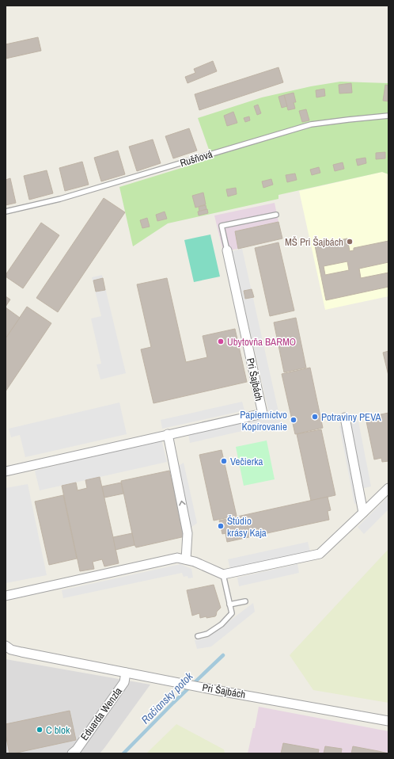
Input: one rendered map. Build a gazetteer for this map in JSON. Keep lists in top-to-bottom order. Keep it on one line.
{"streets":{"street":["Pri Šajbách","Eduarda Wenzla"],"lane":["Rušňová"]},"crossings":[["Pri Šajbách","Eduarda Wenzla"]],"water":["Račiansky potok"],"places":["MŠ Pri Šajbách","Ubytovňa BARMO","Potraviny PEVA","Papierníctvo Kopírovanie","Večierka","Štúdio krásy Kaja","C blok"]}
